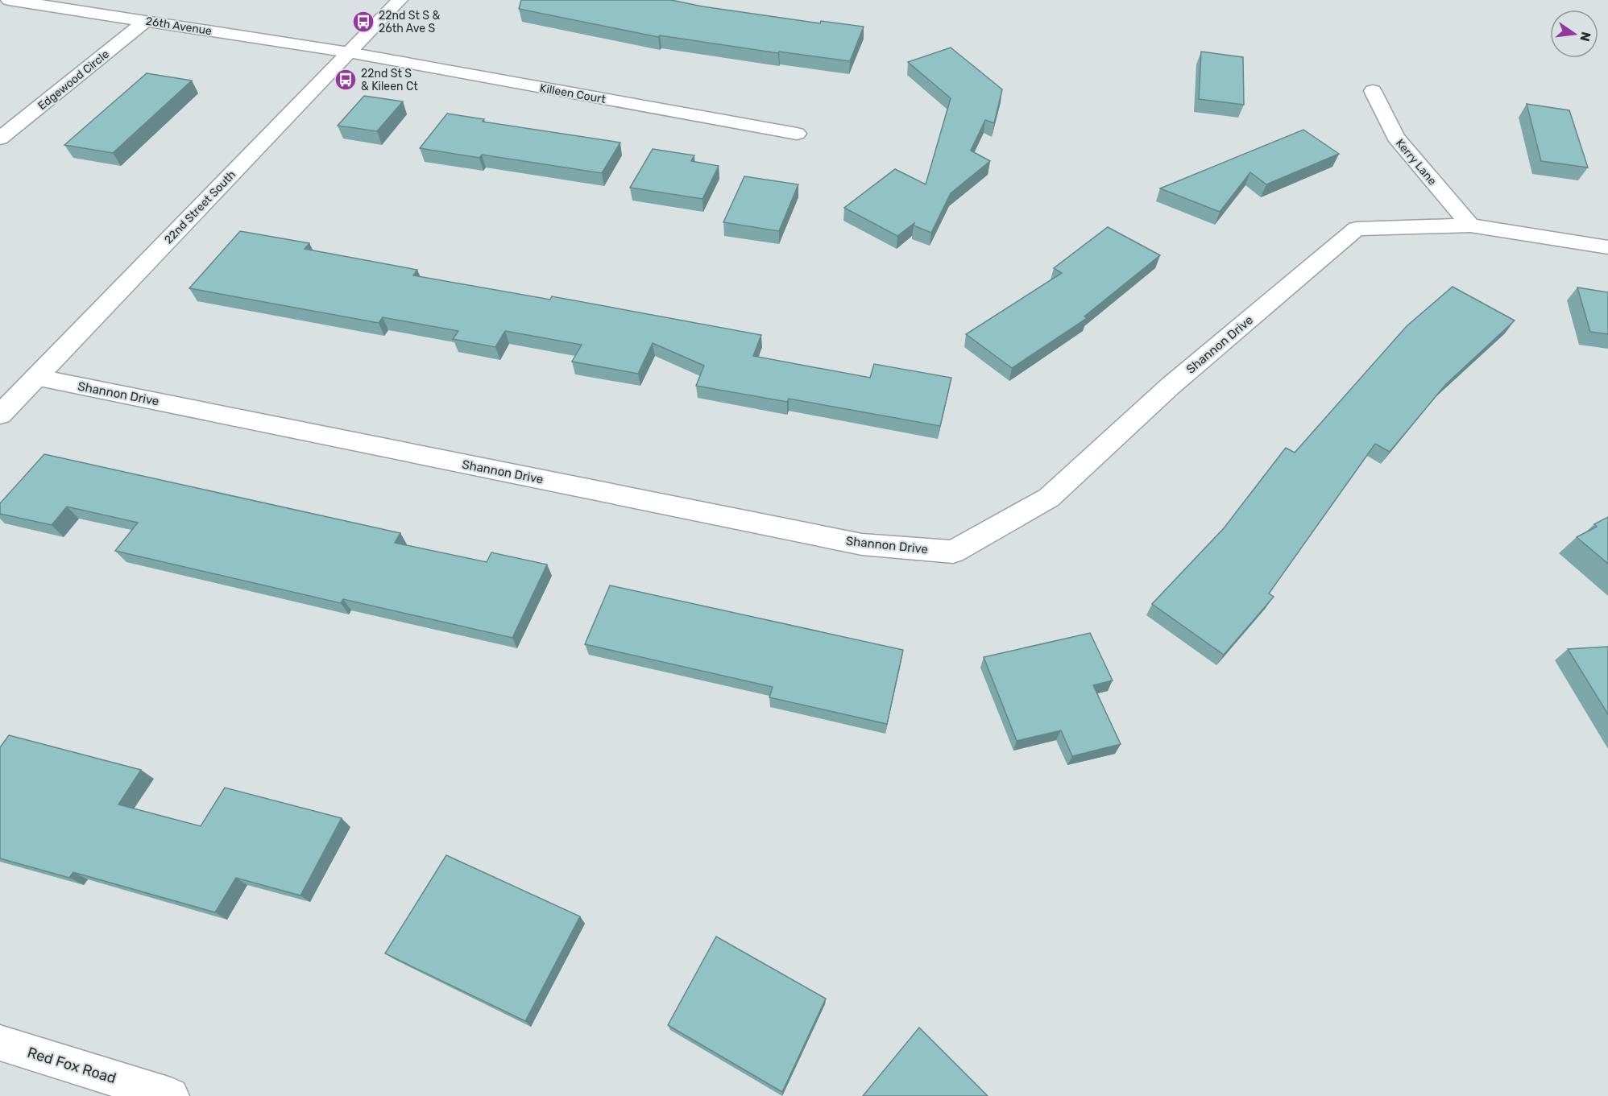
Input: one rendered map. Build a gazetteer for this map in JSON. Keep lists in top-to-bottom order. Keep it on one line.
{"streets":{"street":["26th Avenue","Edgewood Circle","Killeen Court","Kerry Lane","22nd Street South","Shannon Drive","Red Fox Road"]},"crossings":[["26th Avenue","Edgewood Circle"],["26th Avenue","Killeen Court"],["26th Avenue","22nd Street South"],["Killeen Court","22nd Street South"],["Kerry Lane","Shannon Drive"],["22nd Street South","Shannon Drive"]],"places":{"bus stop":["22nd St S & 26th Ave S","22nd St S & Kileen Ct"]},"north":"right"}
